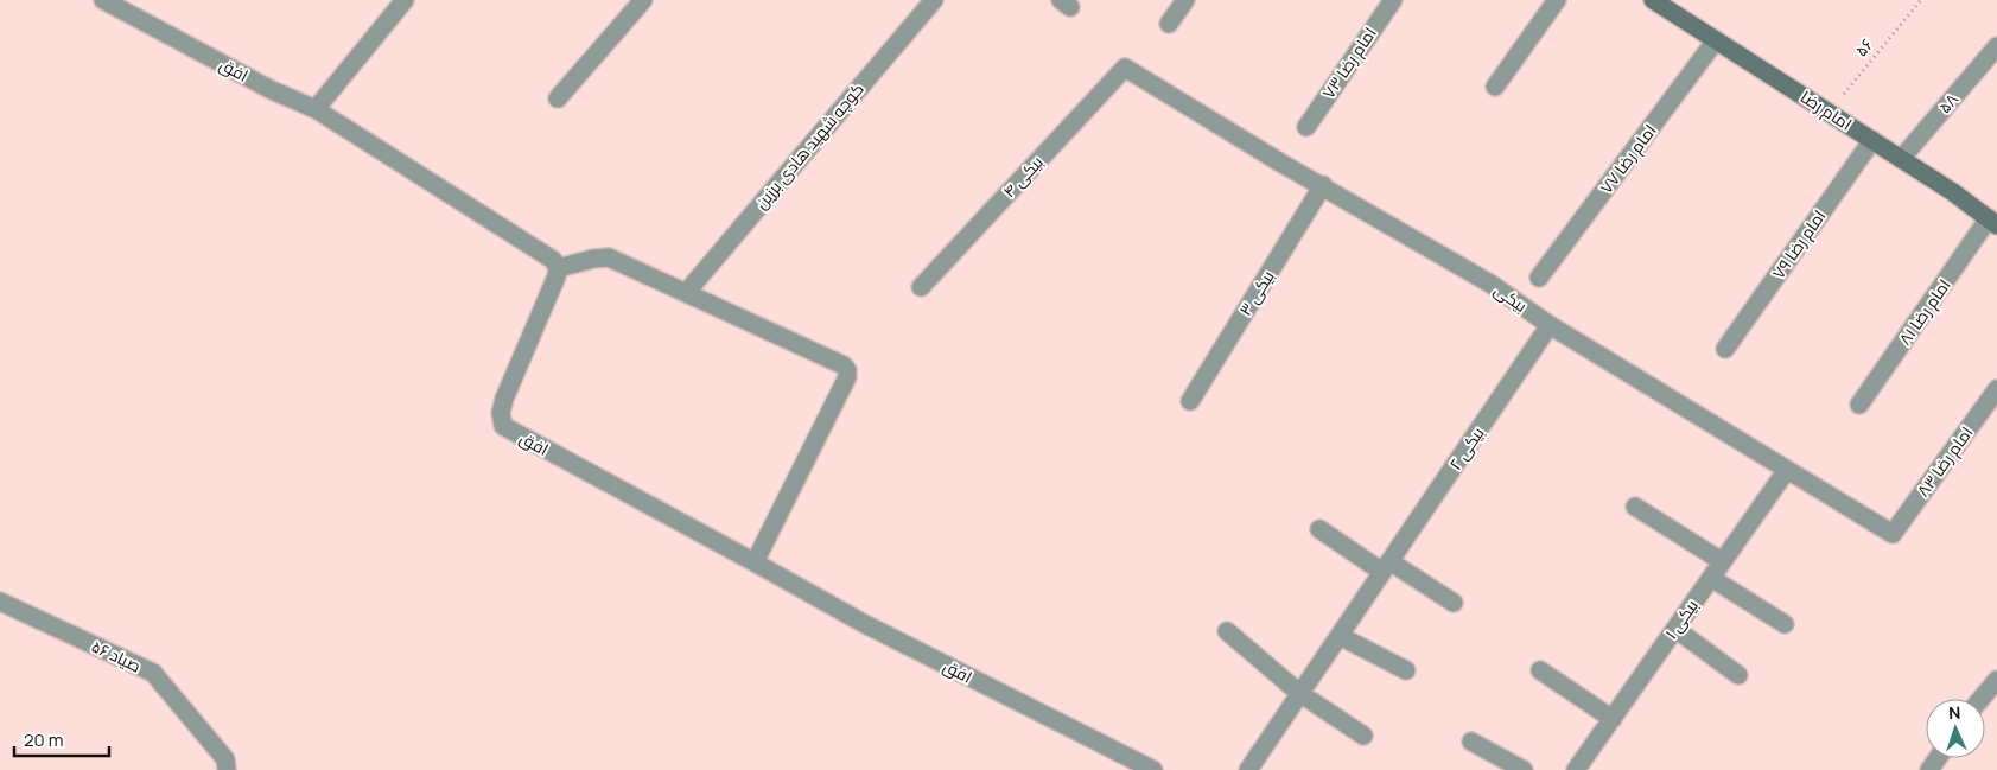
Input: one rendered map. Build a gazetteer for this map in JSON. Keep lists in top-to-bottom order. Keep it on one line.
{"streets":{"main road":["امام رضا"],"street":["امام رضا ۷۳","افق","۵۸","کوچه شهید هادی برزین","امام رضا ۷۷","۴ بیکی","امام رضا ۷۹","۳ بیکی","بیکی","امام رضا ۸۱","۲ بیکی","امام رضا ۸۳","۱ بیکی","صیاد ۵۶"],"path":["۵۶"]},"crossings":[["۵۶","امام رضا"],["۵۸","امام رضا"],["امام رضا","امام رضا ۷۷"],["امام رضا","امام رضا ۷۹"],["امام رضا","امام رضا ۸۱"],["۴ بیکی","بیکی"],["۳ بیکی","بیکی"],["بیکی","۲ بیکی"],["بیکی","امام رضا ۸۳"],["بیکی","۱ بیکی"]],"scale_bar":"20 m","north":"top"}
